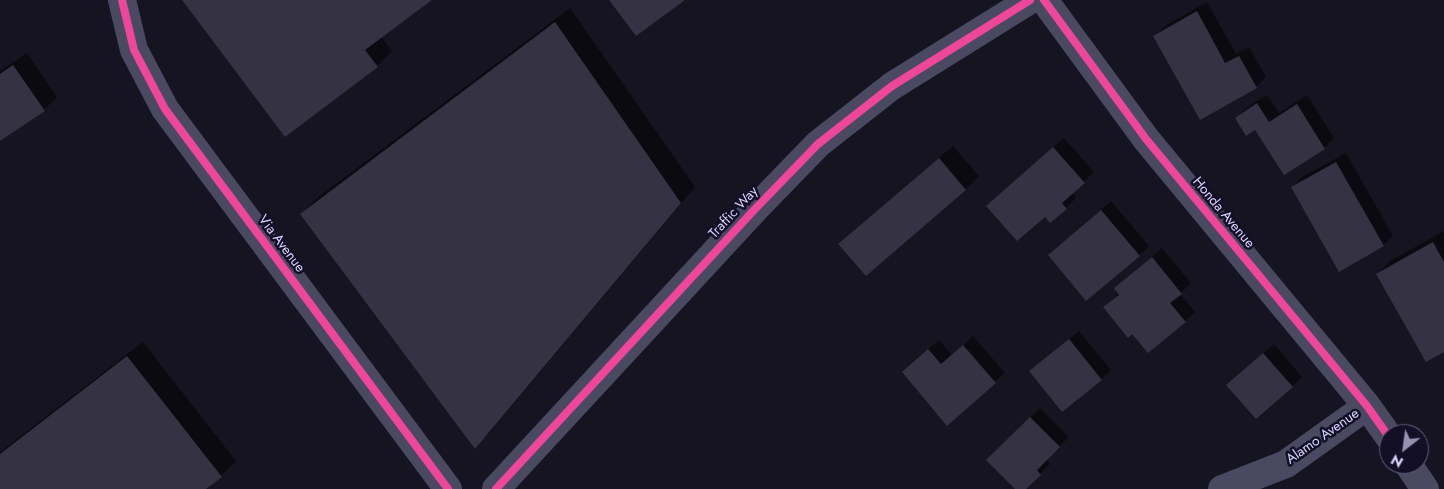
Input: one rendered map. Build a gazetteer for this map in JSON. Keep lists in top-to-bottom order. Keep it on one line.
{"streets":{"street":["Traffic Way","Honda Avenue","Via Avenue","Alamo Avenue"]},"crossings":[["Honda Avenue","Alamo Avenue"]],"north":"bottom left"}
